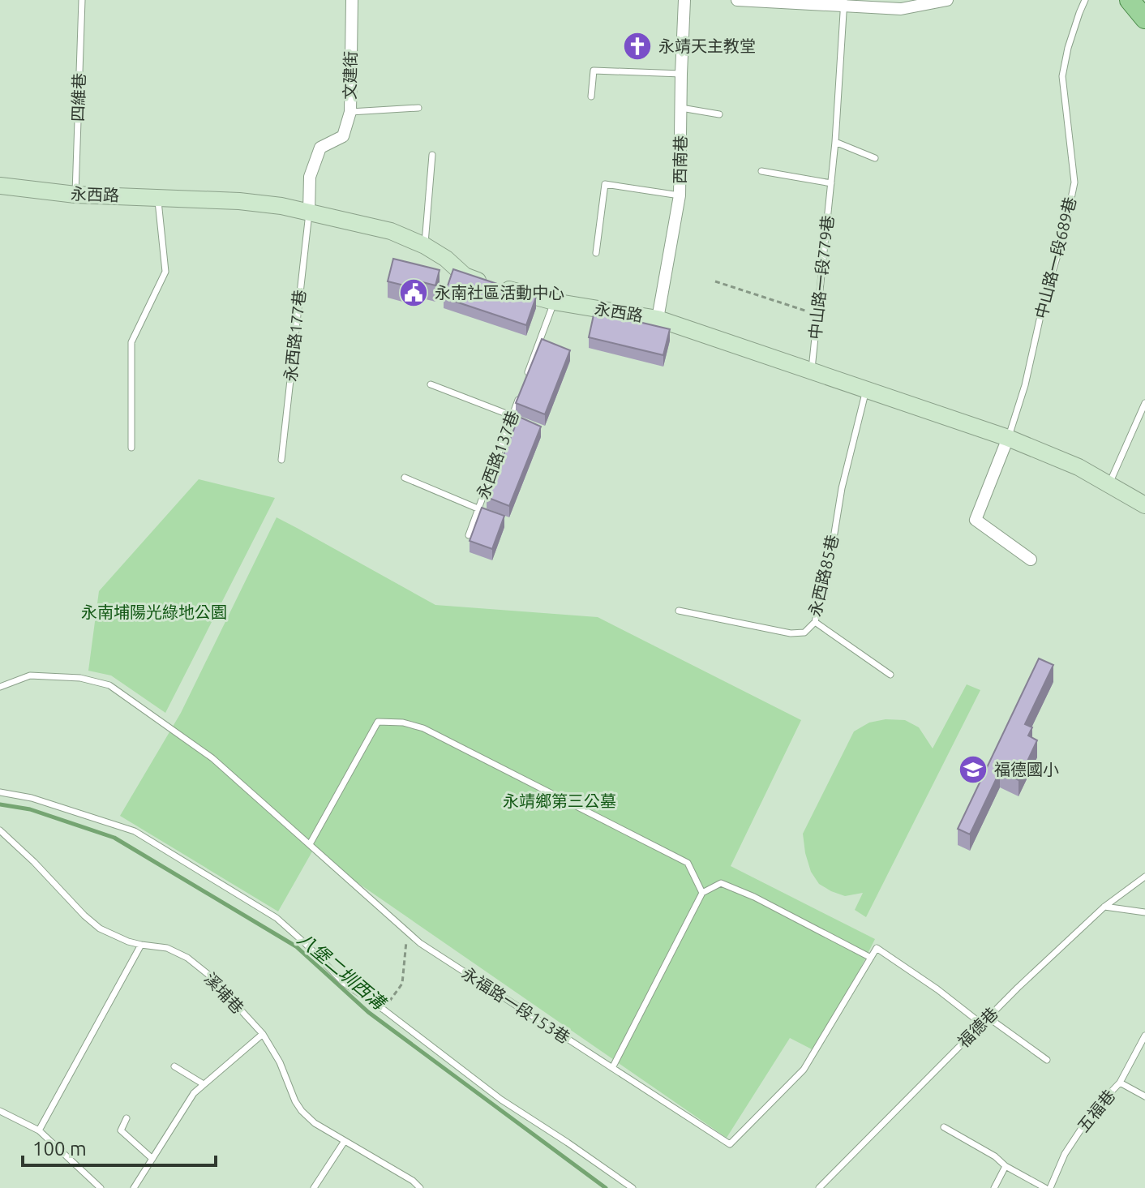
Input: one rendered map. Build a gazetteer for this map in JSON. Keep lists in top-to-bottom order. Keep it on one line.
{"streets":{"street":["文建街","西南巷","永西路"],"lane":["四維巷","中山路一段689巷","中山路一段779巷","永西路177巷","永西路137巷","永西路85巷","溪埔巷","永福路一段153巷","福德巷","五福巷"]},"crossings":[["文建街","永西路"],["文建街","永西路177巷"],["四維巷","永西路"],["西南巷","永西路"],["永西路","中山路一段689巷"],["永西路","中山路一段779巷"],["永西路","永西路177巷"],["永西路","永西路85巷"]],"water":["八堡二圳西溝"],"parks":["永南埔陽光綠地公園","永靖鄉第三公墓"],"places":{"church":["永靖天主教堂"],"public building":["永南社區活動中心"],"school or university":["福德國小"]},"scale_bar":"100 m"}
